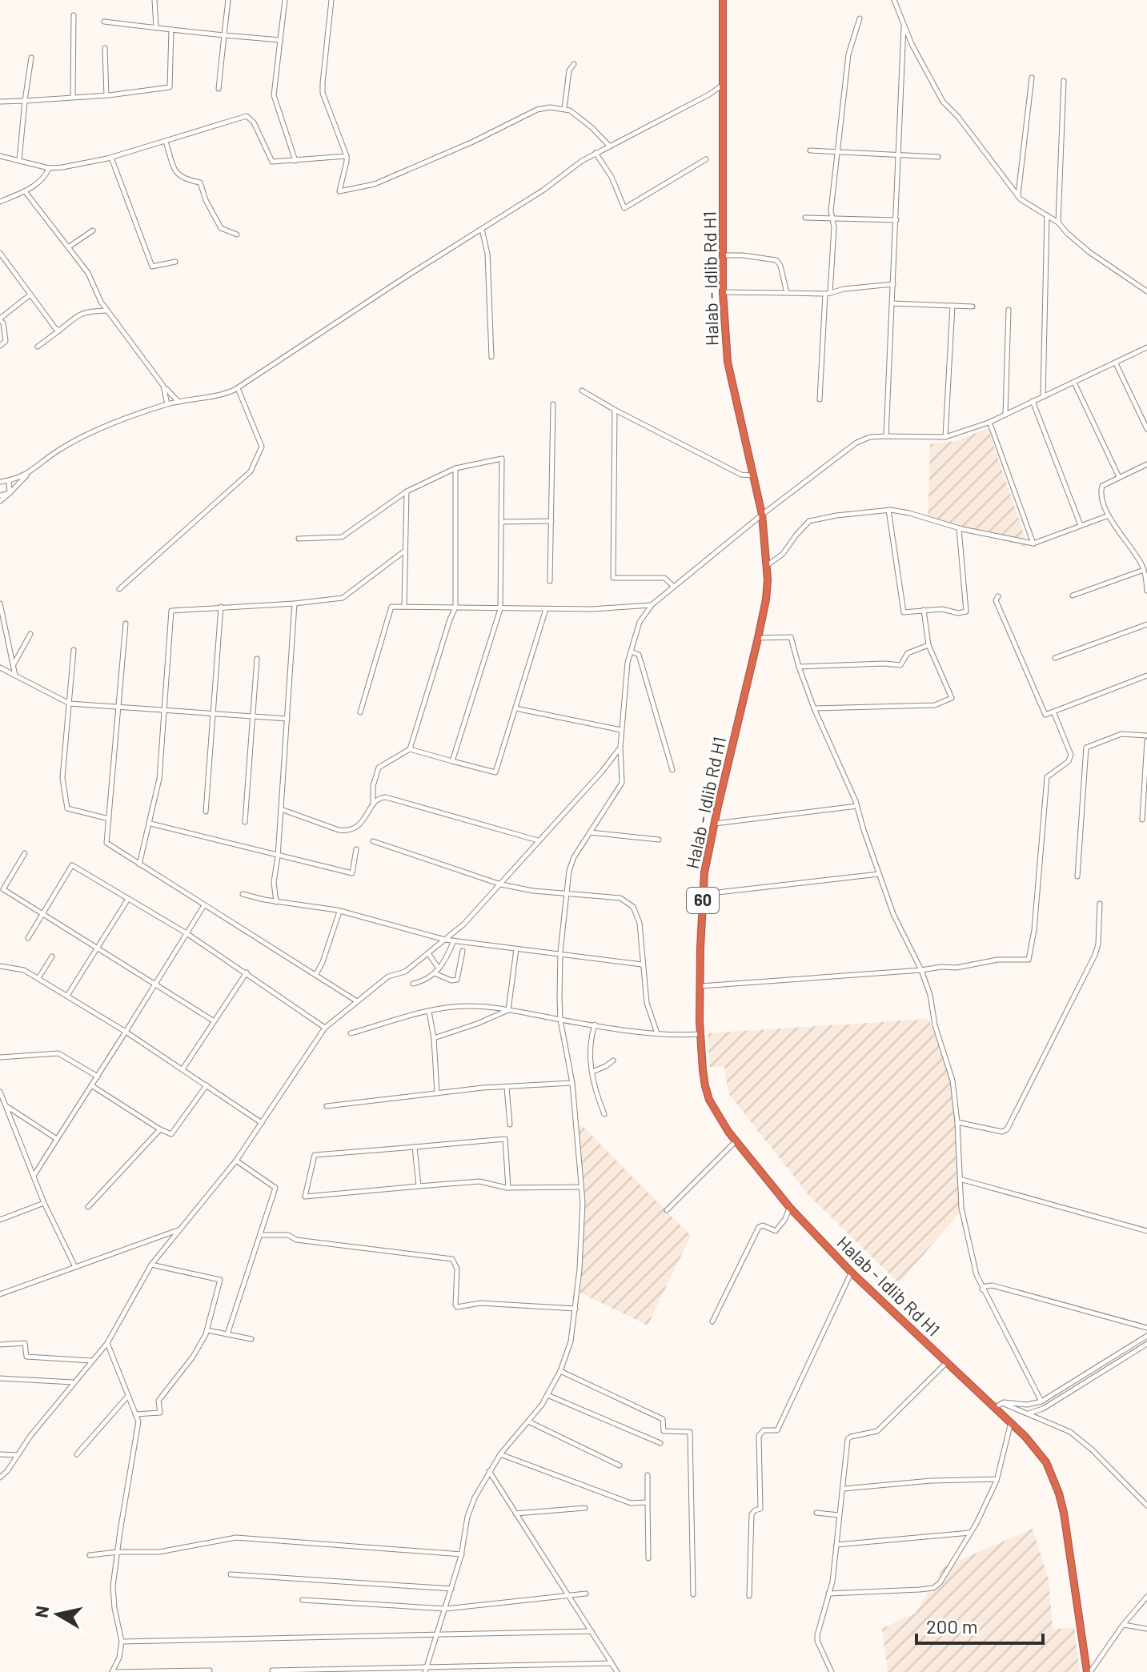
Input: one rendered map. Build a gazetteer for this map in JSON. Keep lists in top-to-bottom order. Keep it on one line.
{"streets":{"highway":["Halab - Idlib Rd H1","60"]},"scale_bar":"200 m","north":"left"}
